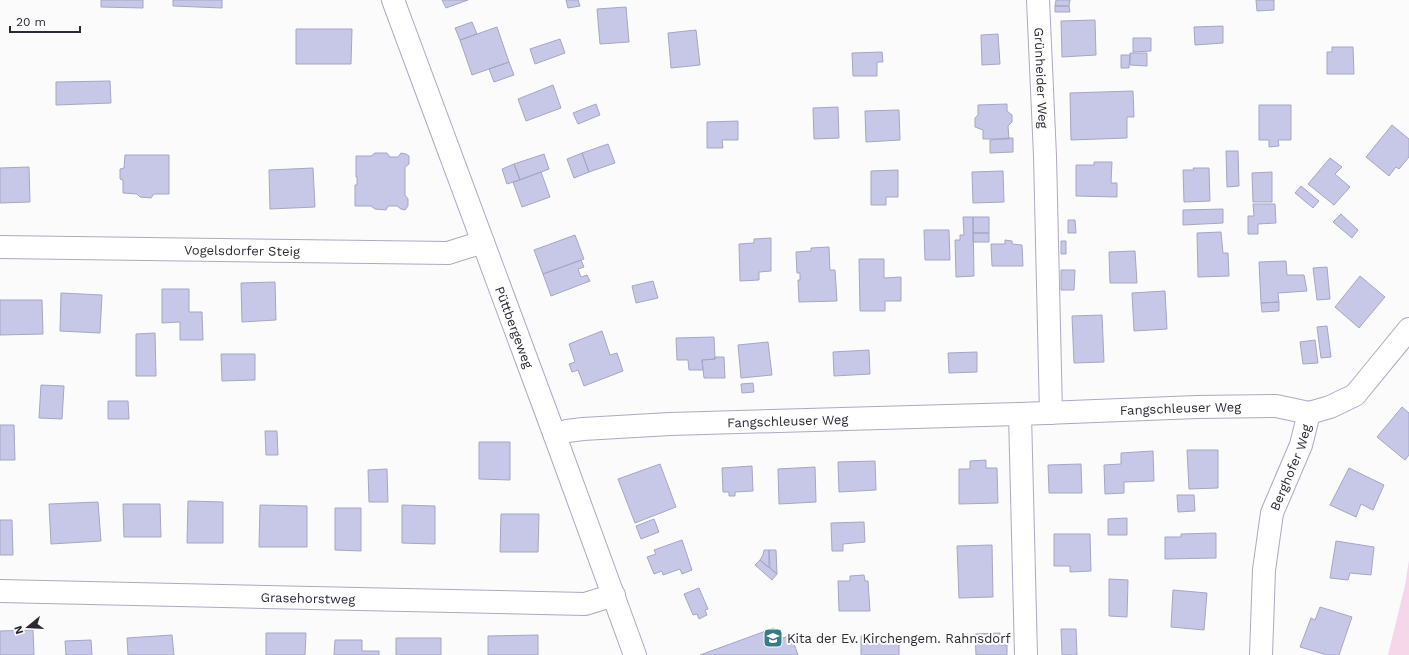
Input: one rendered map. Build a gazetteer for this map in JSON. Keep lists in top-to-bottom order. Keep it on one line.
{"streets":{"street":["Grünheider Weg","Vogelsdorfer Steig","Püttbergeweg","Fangschleuser Weg","Berghofer Weg","Grasehorstweg"]},"crossings":[["Grünheider Weg","Fangschleuser Weg"],["Vogelsdorfer Steig","Püttbergeweg"],["Püttbergeweg","Fangschleuser Weg"],["Püttbergeweg","Grasehorstweg"],["Fangschleuser Weg","Berghofer Weg"]],"places":{"school or university":["Kita der Ev. Kirchengem. Rahnsdorf"]},"scale_bar":"20 m","north":"left"}
